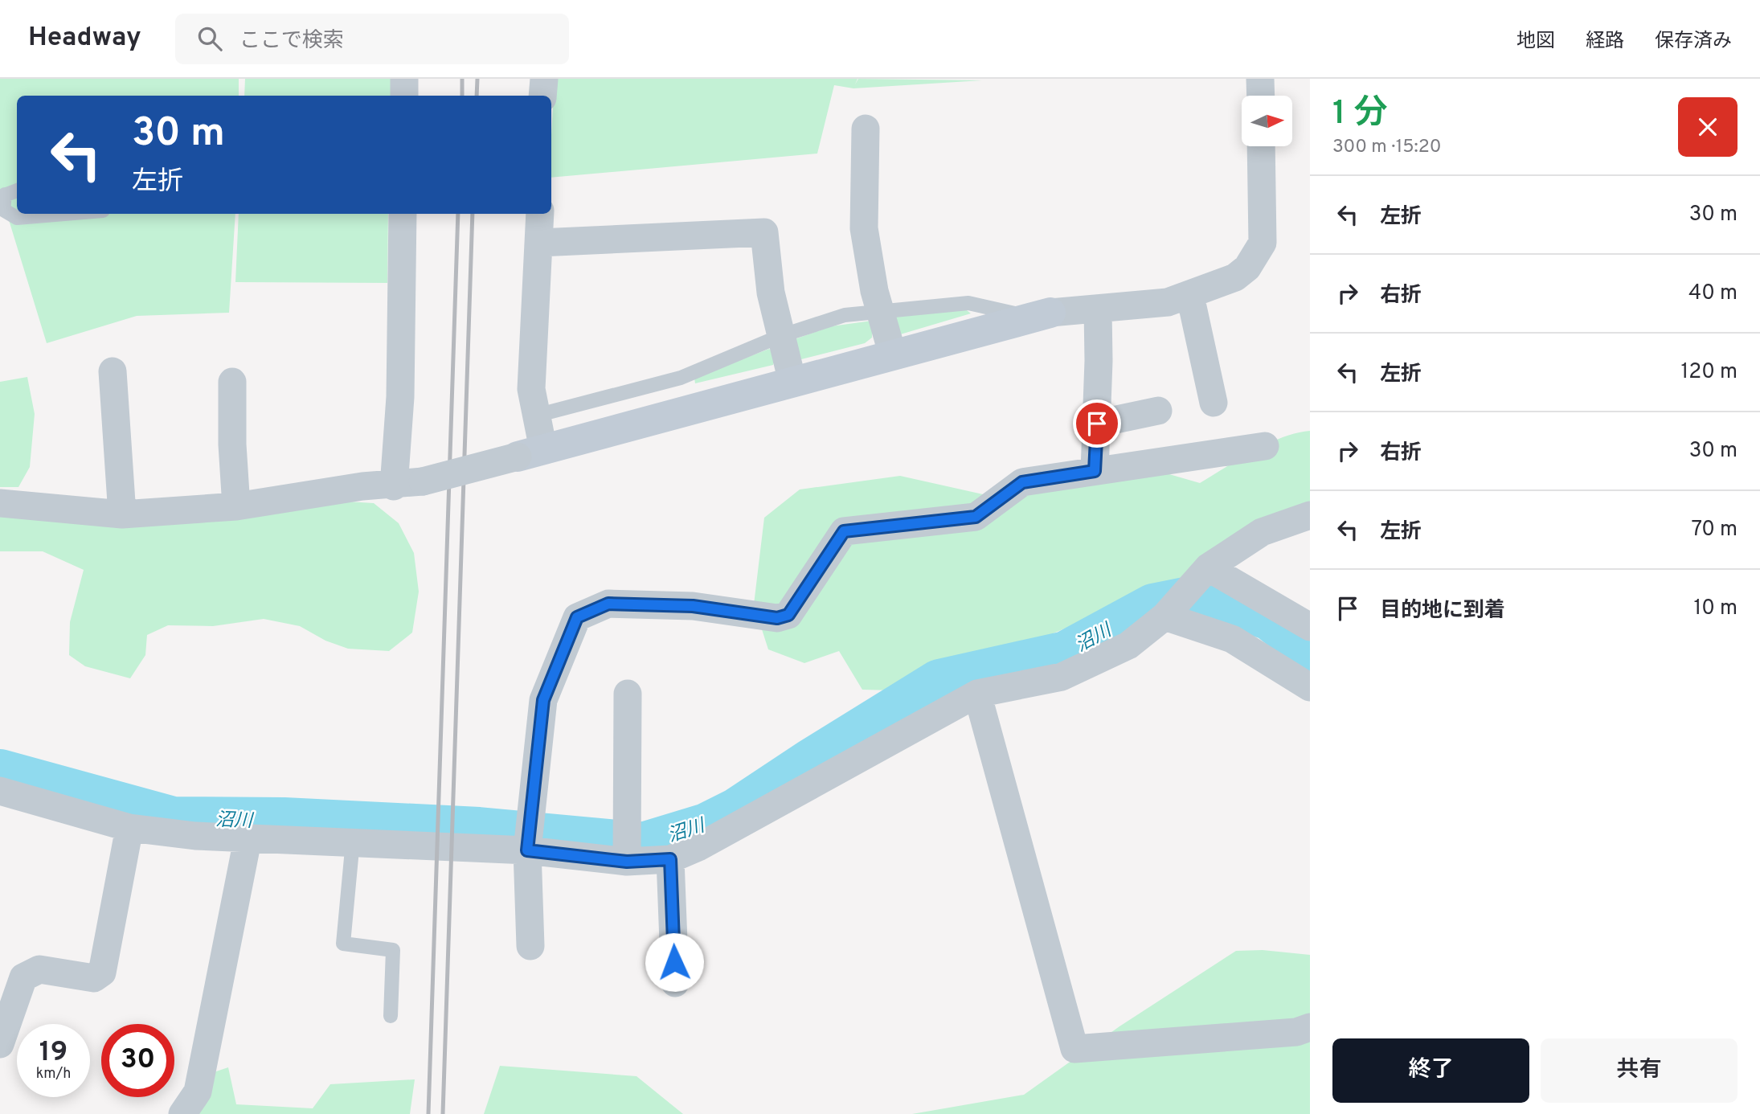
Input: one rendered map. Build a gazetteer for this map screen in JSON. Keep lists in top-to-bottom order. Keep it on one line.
{"water":["沼川"],"north":"right","page":{"header":"Headway","search":"ここで検索","nav":["地図","経路","保存済み"],"heading":["1 分","300 m · 15:20"],"turn":["30 m","左折"],"list":[{"name":"左折","value":"30 m"},{"name":"右折","value":"40 m"},{"name":"左折","value":"120 m"},{"name":"右折","value":"30 m"},{"name":"左折","value":"70 m"},{"name":"目的地に到着","value":"10 m"}],"speed":"19 km/h","limit":"30","buttons":["終了","共有"]}}
